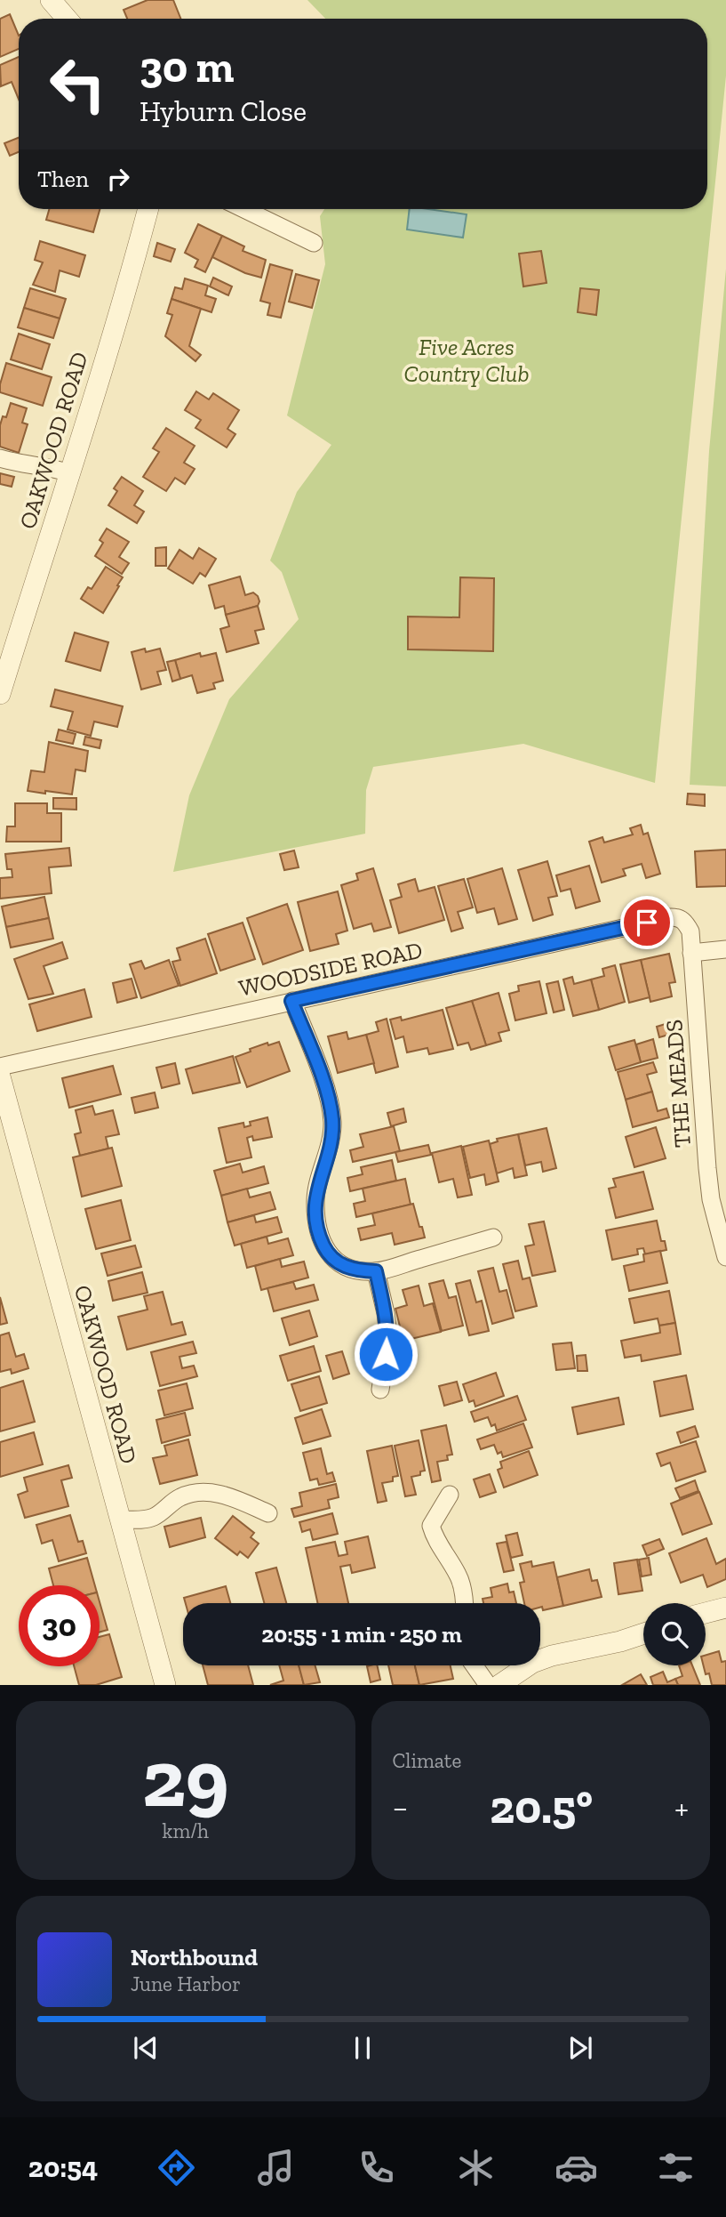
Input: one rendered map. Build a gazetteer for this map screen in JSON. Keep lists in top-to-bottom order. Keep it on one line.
{"streets":{"street":["OAKWOOD ROAD","WOODSIDE ROAD","THE MEADS"]},"crossings":[["WOODSIDE ROAD","THE MEADS"]],"parks":["Five Acres Country Club"],"page":{"turn":["30 m","Hyburn Close"],"then":"Then","limit":"30","trip":"20:55 · 1 min · 250 m","tile":[["29","km/h"],"Climate"],"heat":["−","20.5°","+"],"song":["Northbound","June Harbor"],"tabs":"20:54"}}
